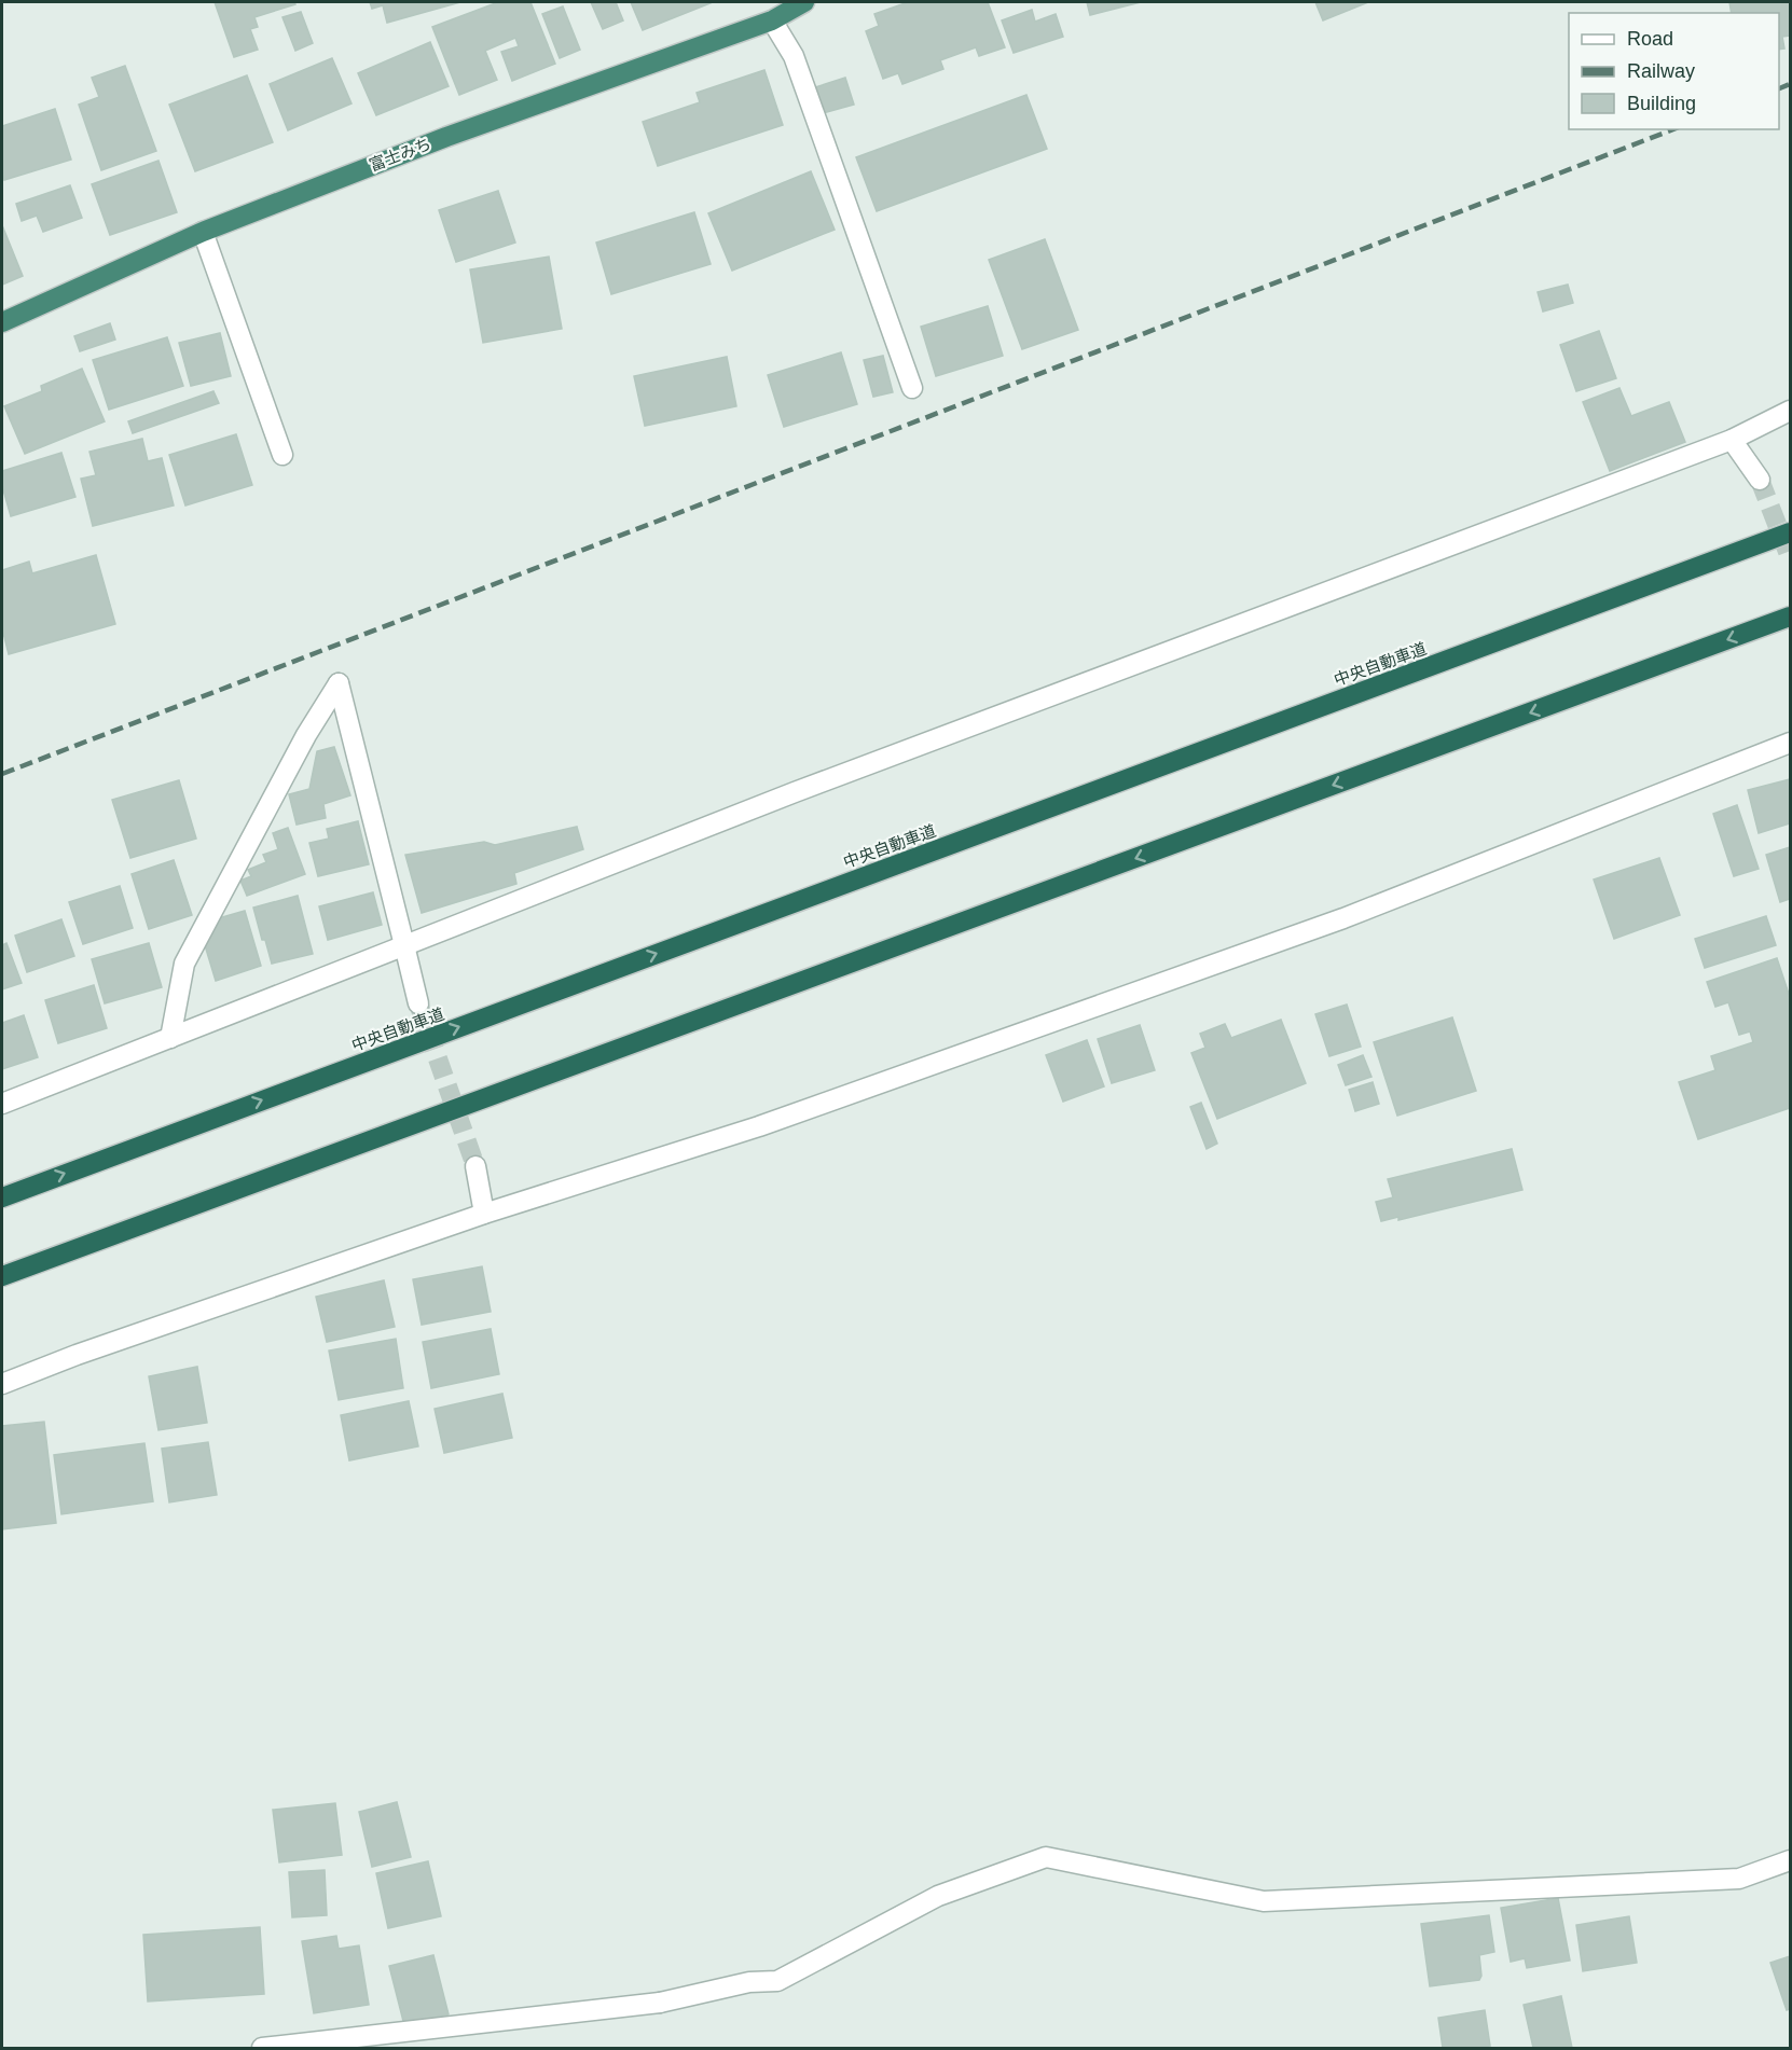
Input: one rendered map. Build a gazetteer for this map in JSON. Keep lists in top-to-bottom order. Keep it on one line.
{"streets":{"highway":["富士みち","中央自動車道"]},"legend":["Road","Railway","Building"]}
